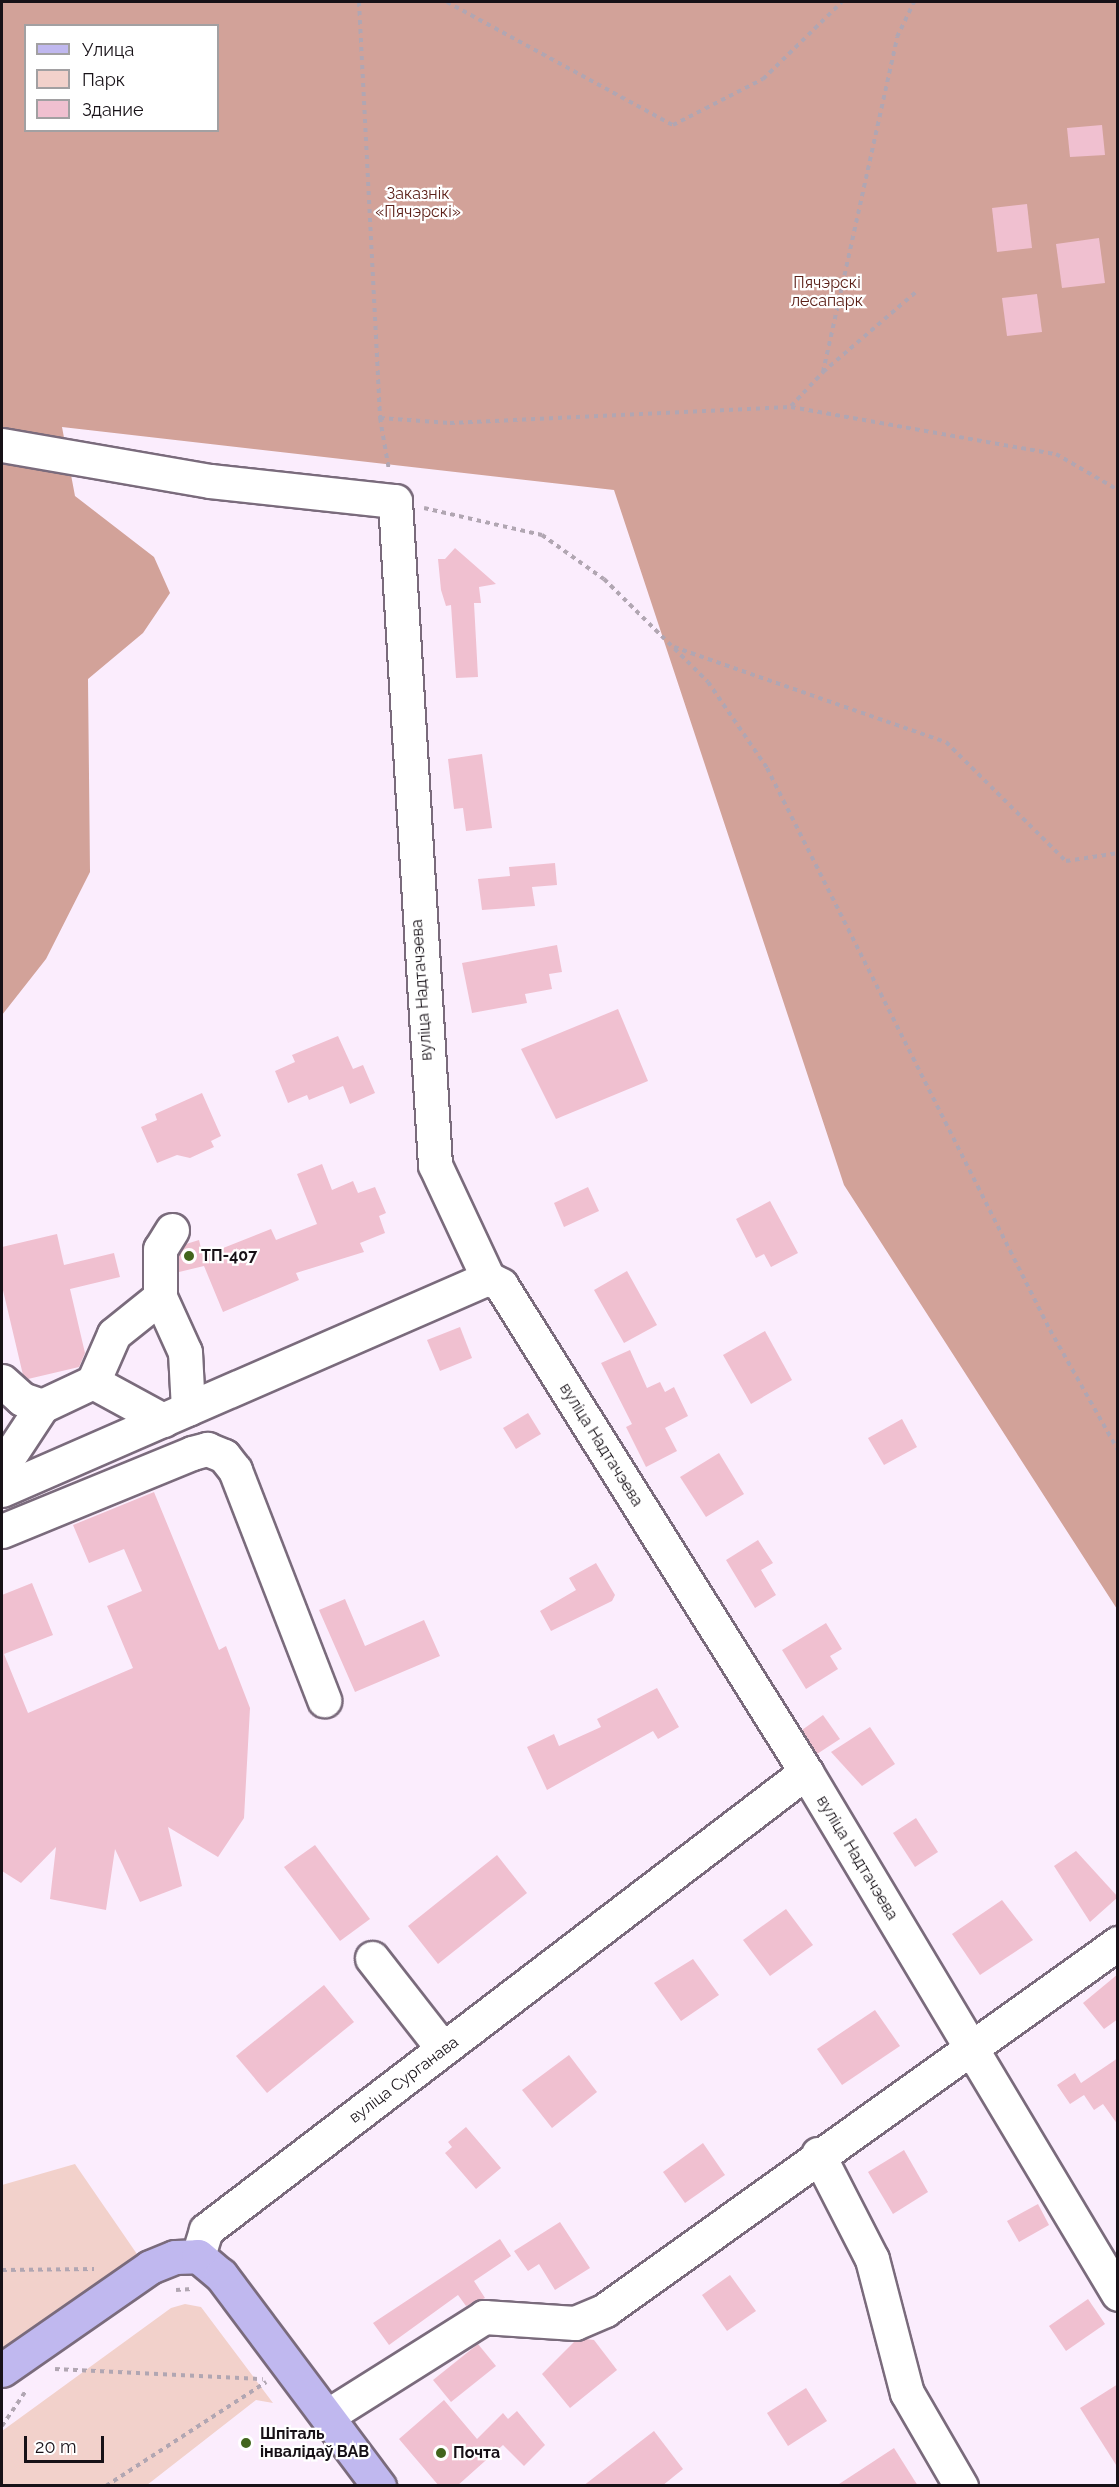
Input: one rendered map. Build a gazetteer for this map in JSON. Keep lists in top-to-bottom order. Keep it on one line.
{"streets":{"street":["вуліца Надтачэева","вуліца Сурганава"]},"crossings":[["вуліца Надтачэева","вуліца Сурганава"]],"parks":["Заказнік «Пячэрскі»","Пячэрскі лесапарк"],"places":["ТП-407","Шпіталь інвалідаў ВАВ","Почта"],"legend":["Улица","Парк","Здание"],"scale_bar":"20 m"}
